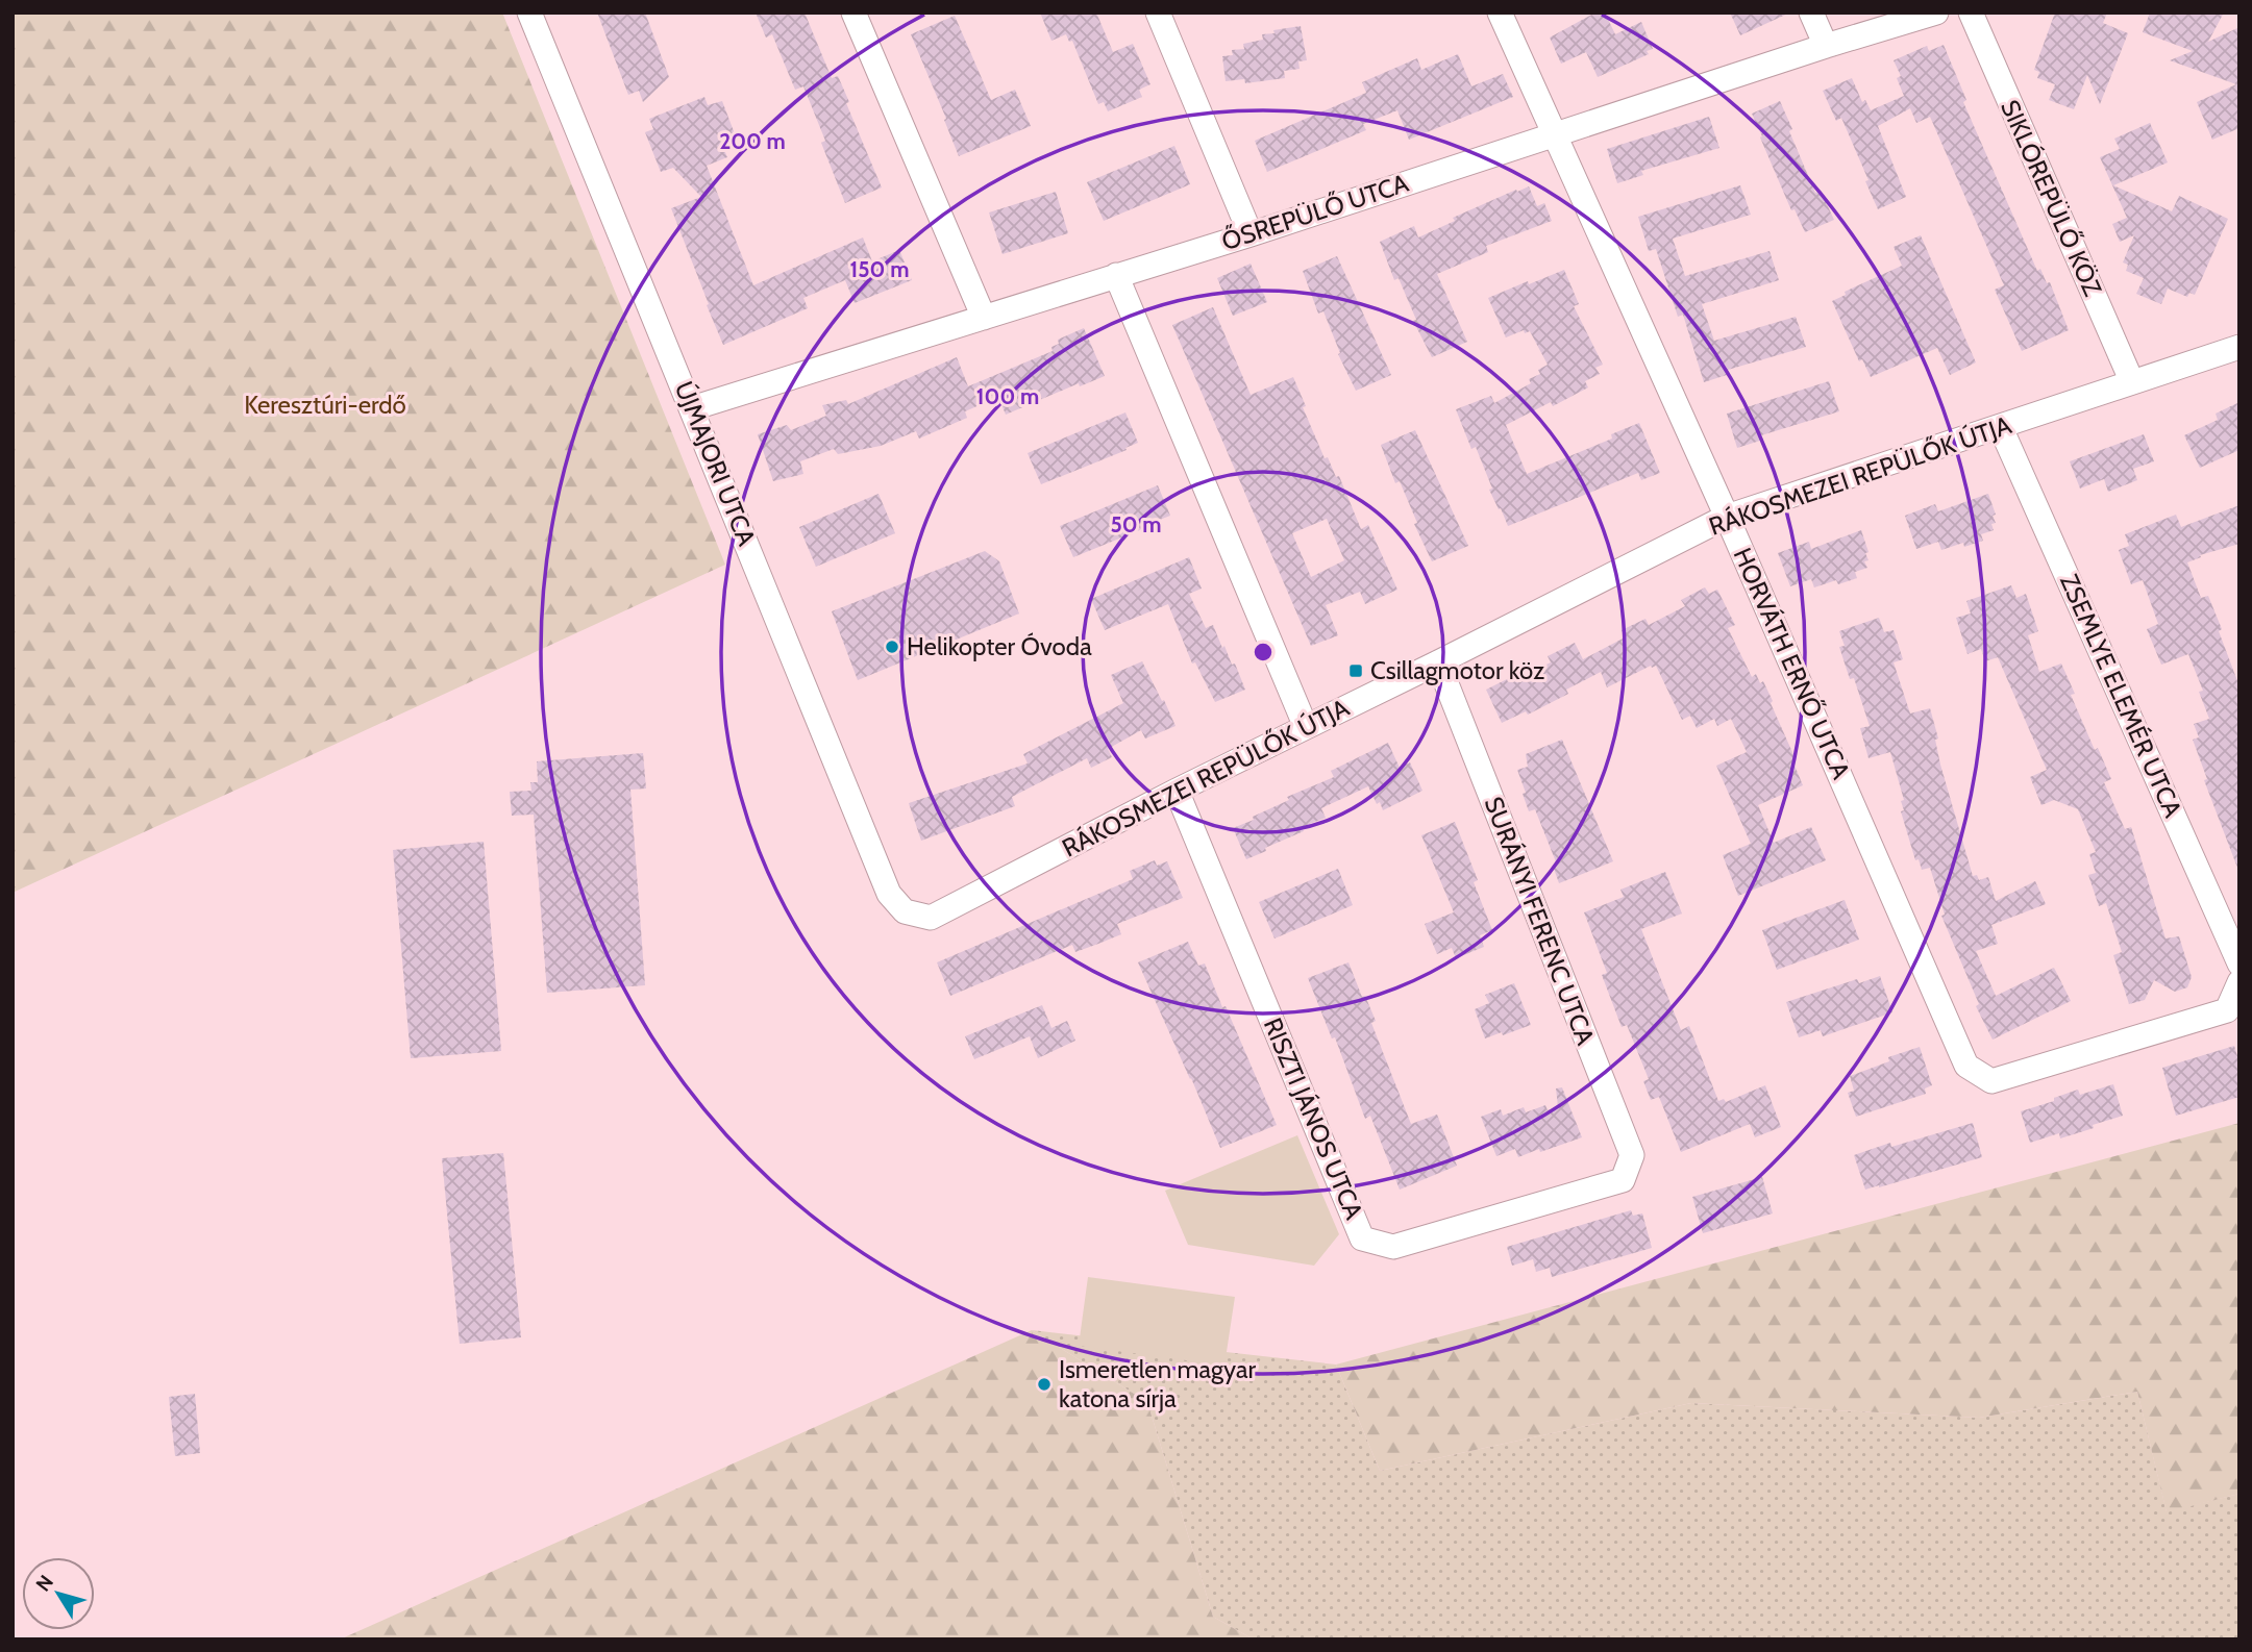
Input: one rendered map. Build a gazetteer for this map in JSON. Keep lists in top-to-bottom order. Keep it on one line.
{"streets":{"street":["SIKLÓREPÜLŐ KÖZ","ŐSREPÜLŐ UTCA","ÚJMAJORI UTCA","RÁKOSMEZEI REPÜLŐK ÚTJA","HORVÁTH ERNŐ UTCA","ZSEMLYE ELEMÉR UTCA","SURÁNYI FERENC UTCA","RISZTI JÁNOS UTCA"]},"crossings":[["SIKLÓREPÜLŐ KÖZ","RÁKOSMEZEI REPÜLŐK ÚTJA"],["ŐSREPÜLŐ UTCA","ÚJMAJORI UTCA"],["ŐSREPÜLŐ UTCA","HORVÁTH ERNŐ UTCA"],["ÚJMAJORI UTCA","RÁKOSMEZEI REPÜLŐK ÚTJA"],["RÁKOSMEZEI REPÜLŐK ÚTJA","HORVÁTH ERNŐ UTCA"],["RÁKOSMEZEI REPÜLŐK ÚTJA","ZSEMLYE ELEMÉR UTCA"],["RÁKOSMEZEI REPÜLŐK ÚTJA","SURÁNYI FERENC UTCA"],["RÁKOSMEZEI REPÜLŐK ÚTJA","RISZTI JÁNOS UTCA"],["SURÁNYI FERENC UTCA","RISZTI JÁNOS UTCA"]],"parks":["Keresztúri-erdő"],"places":{"other":["Helikopter Óvoda","Ismeretlen magyar katona sírja"],"transit":["Csillagmotor köz"]},"north":"top left","rings":["200 m","150 m","100 m","50 m"]}
